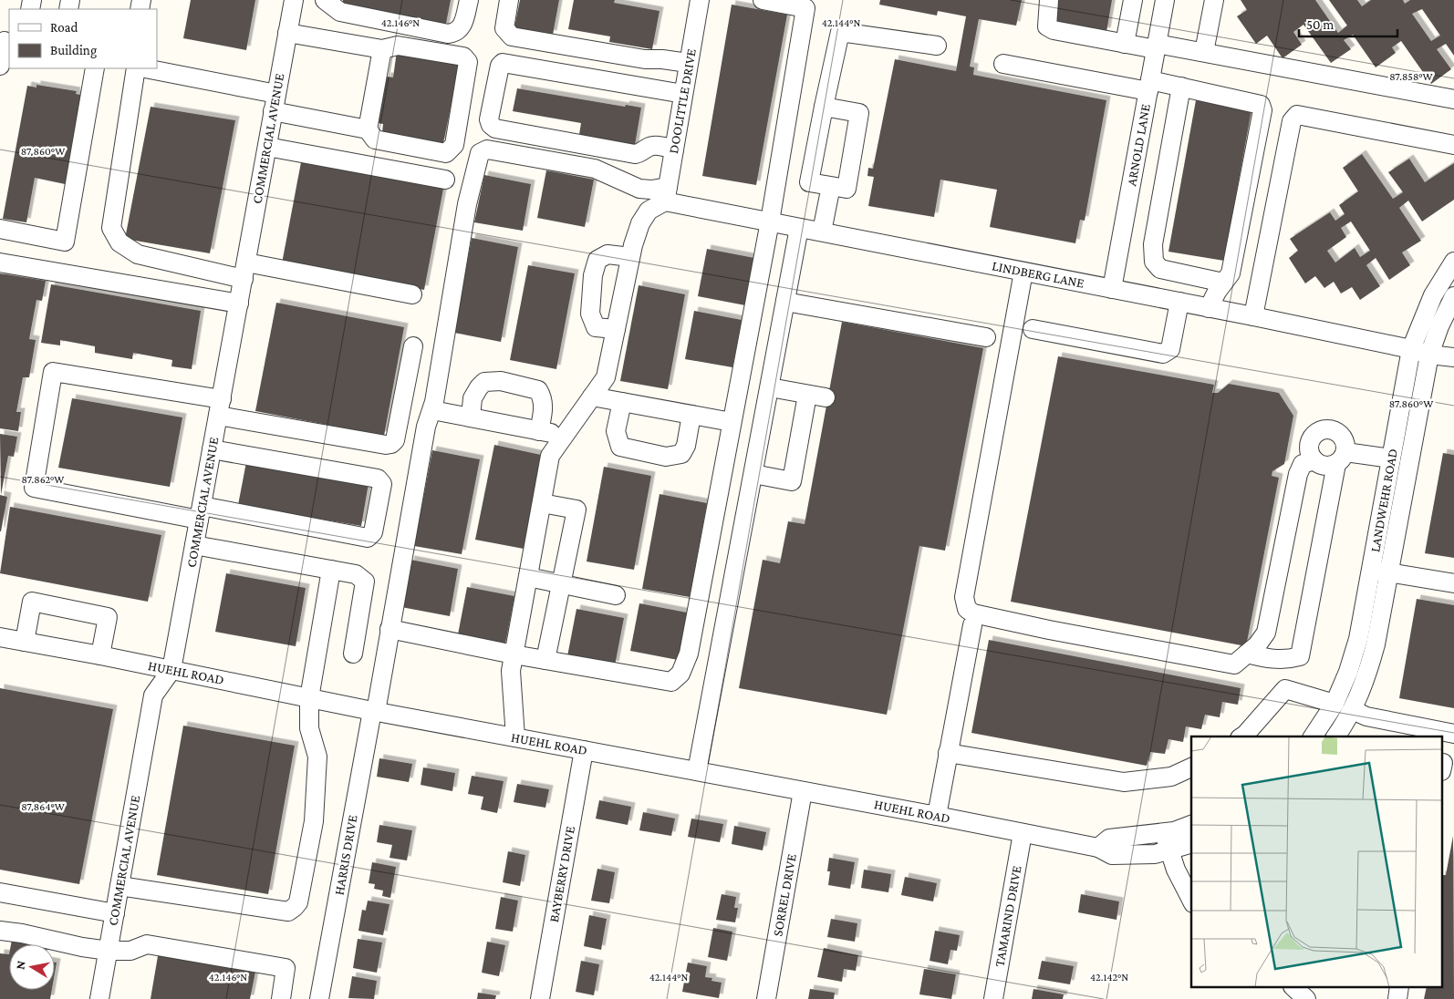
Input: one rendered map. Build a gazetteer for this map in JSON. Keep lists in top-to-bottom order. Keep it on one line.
{"streets":{"street":["DOOLITTLE DRIVE","COMMERCIAL AVENUE","ARNOLD LANE","LINDBERG LANE","LANDWEHR ROAD","HUEHL ROAD","HARRIS DRIVE","BAYBERRY DRIVE","SORREL DRIVE","TAMARIND DRIVE"]},"crossings":[["DOOLITTLE DRIVE","LINDBERG LANE"],["COMMERCIAL AVENUE","HUEHL ROAD"],["ARNOLD LANE","LINDBERG LANE"],["LINDBERG LANE","LANDWEHR ROAD"],["LINDBERG LANE","HARRIS DRIVE"],["HUEHL ROAD","HARRIS DRIVE"],["HUEHL ROAD","BAYBERRY DRIVE"],["HUEHL ROAD","SORREL DRIVE"],["HUEHL ROAD","TAMARIND DRIVE"]],"legend":["Road","Building"],"scale_bar":"50 m","north":"left","coordinates":["42.146°N","42.144°N","87.858°W","87.860°W","87.862°W","87.864°W","42.142°N"]}
